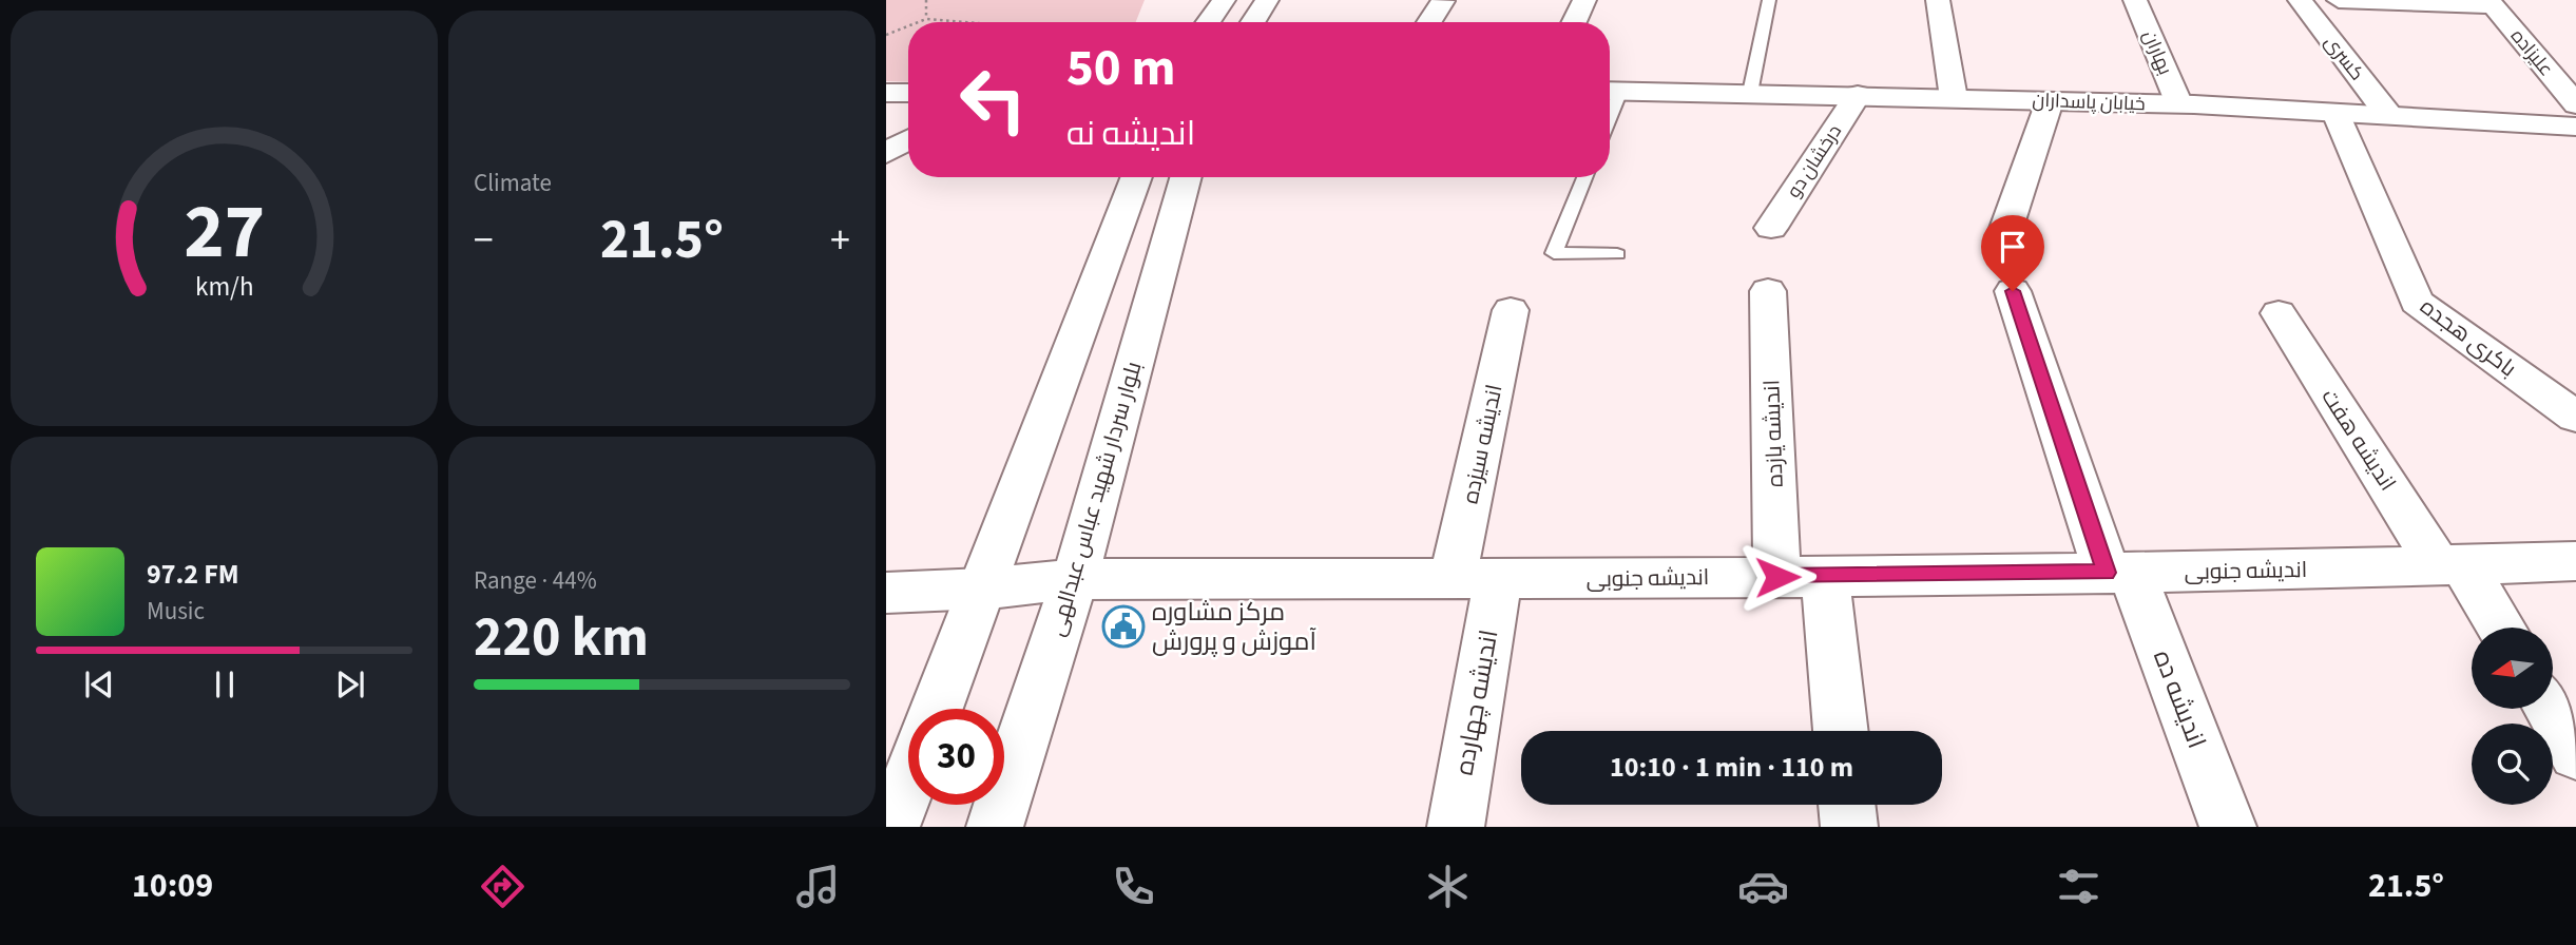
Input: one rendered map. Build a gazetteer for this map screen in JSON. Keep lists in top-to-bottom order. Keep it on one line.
{"streets":{"street":["بهاران","علیزاده","کسری","خیابان پاسداران","درخشان دو","باکری هجده","اندیشه یازده","اندیشه هفت","اندیشه سیزده","بلوار سردار شهید عباس عبدالهی","اندیشه جنوبی","اندیشه ده","اندیشه چهارده"]},"crossings":[["بهاران","خیابان پاسداران"],["کسری","خیابان پاسداران"],["خیابان پاسداران","درخشان دو"],["خیابان پاسداران","باکری هجده"],["اندیشه یازده","اندیشه جنوبی"],["اندیشه هفت","اندیشه جنوبی"],["اندیشه سیزده","اندیشه جنوبی"],["اندیشه سیزده","اندیشه چهارده"],["بلوار سردار شهید عباس عبدالهی","اندیشه جنوبی"],["اندیشه جنوبی","اندیشه ده"],["اندیشه جنوبی","اندیشه چهارده"]],"places":{"public building":["مرکز مشاوره آموزش و پرورش"]},"north":"left","page":{"tile":["Climate",["Range · 44%","220 km"]],"turn":["50 m","اندیشه نه"],"heat":["−","21.5°","+"],"song":["97.2 FM","Music"],"limit":"30","trip":"10:10 · 1 min · 110 m","tabs":["10:09","21.5°"],"gauge":["27","km/h"]}}
